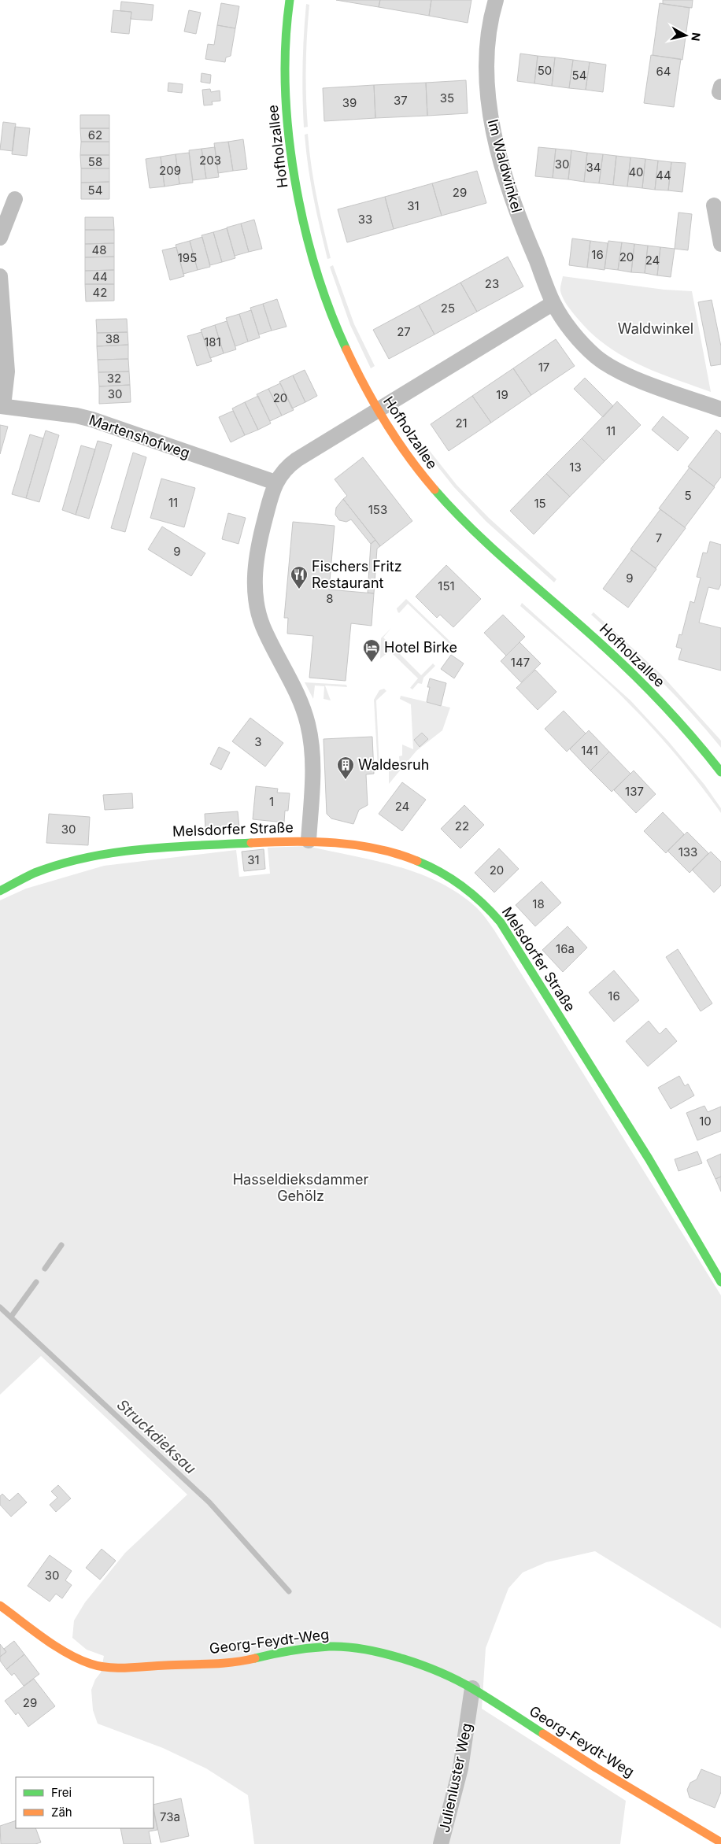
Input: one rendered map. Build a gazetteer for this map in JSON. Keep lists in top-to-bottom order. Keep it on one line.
{"streets":{"street":["Hofholzallee","Im Waldwinkel","Martenshofweg","Melsdorfer Straße","Georg-Feydt-Weg","Julienluster Weg"]},"crossings":[["Georg-Feydt-Weg","Julienluster Weg"]],"water":["Struckdieksau"],"parks":["Waldwinkel","Hasseldieksdammer Gehölz"],"places":{"restaurant":["Fischers Fritz Restaurant"],"hotel":["Hotel Birke"],"building":["Waldesruh"]},"house_numbers":["50","64","54","35","37","39","62","203","58","30","34","209","40","44","54","29","31","33","48","16","20","195","24","44","23","42","25","27","38","181","17","32","30","19","20","21","11","13","5","11","15","153","7","9","9","151","8","147","3","141","137","1","24","22","30","133","31","20","18","16a","16","10","30","29","73a"],"legend":["Frei","Zäh"],"north":"right"}
